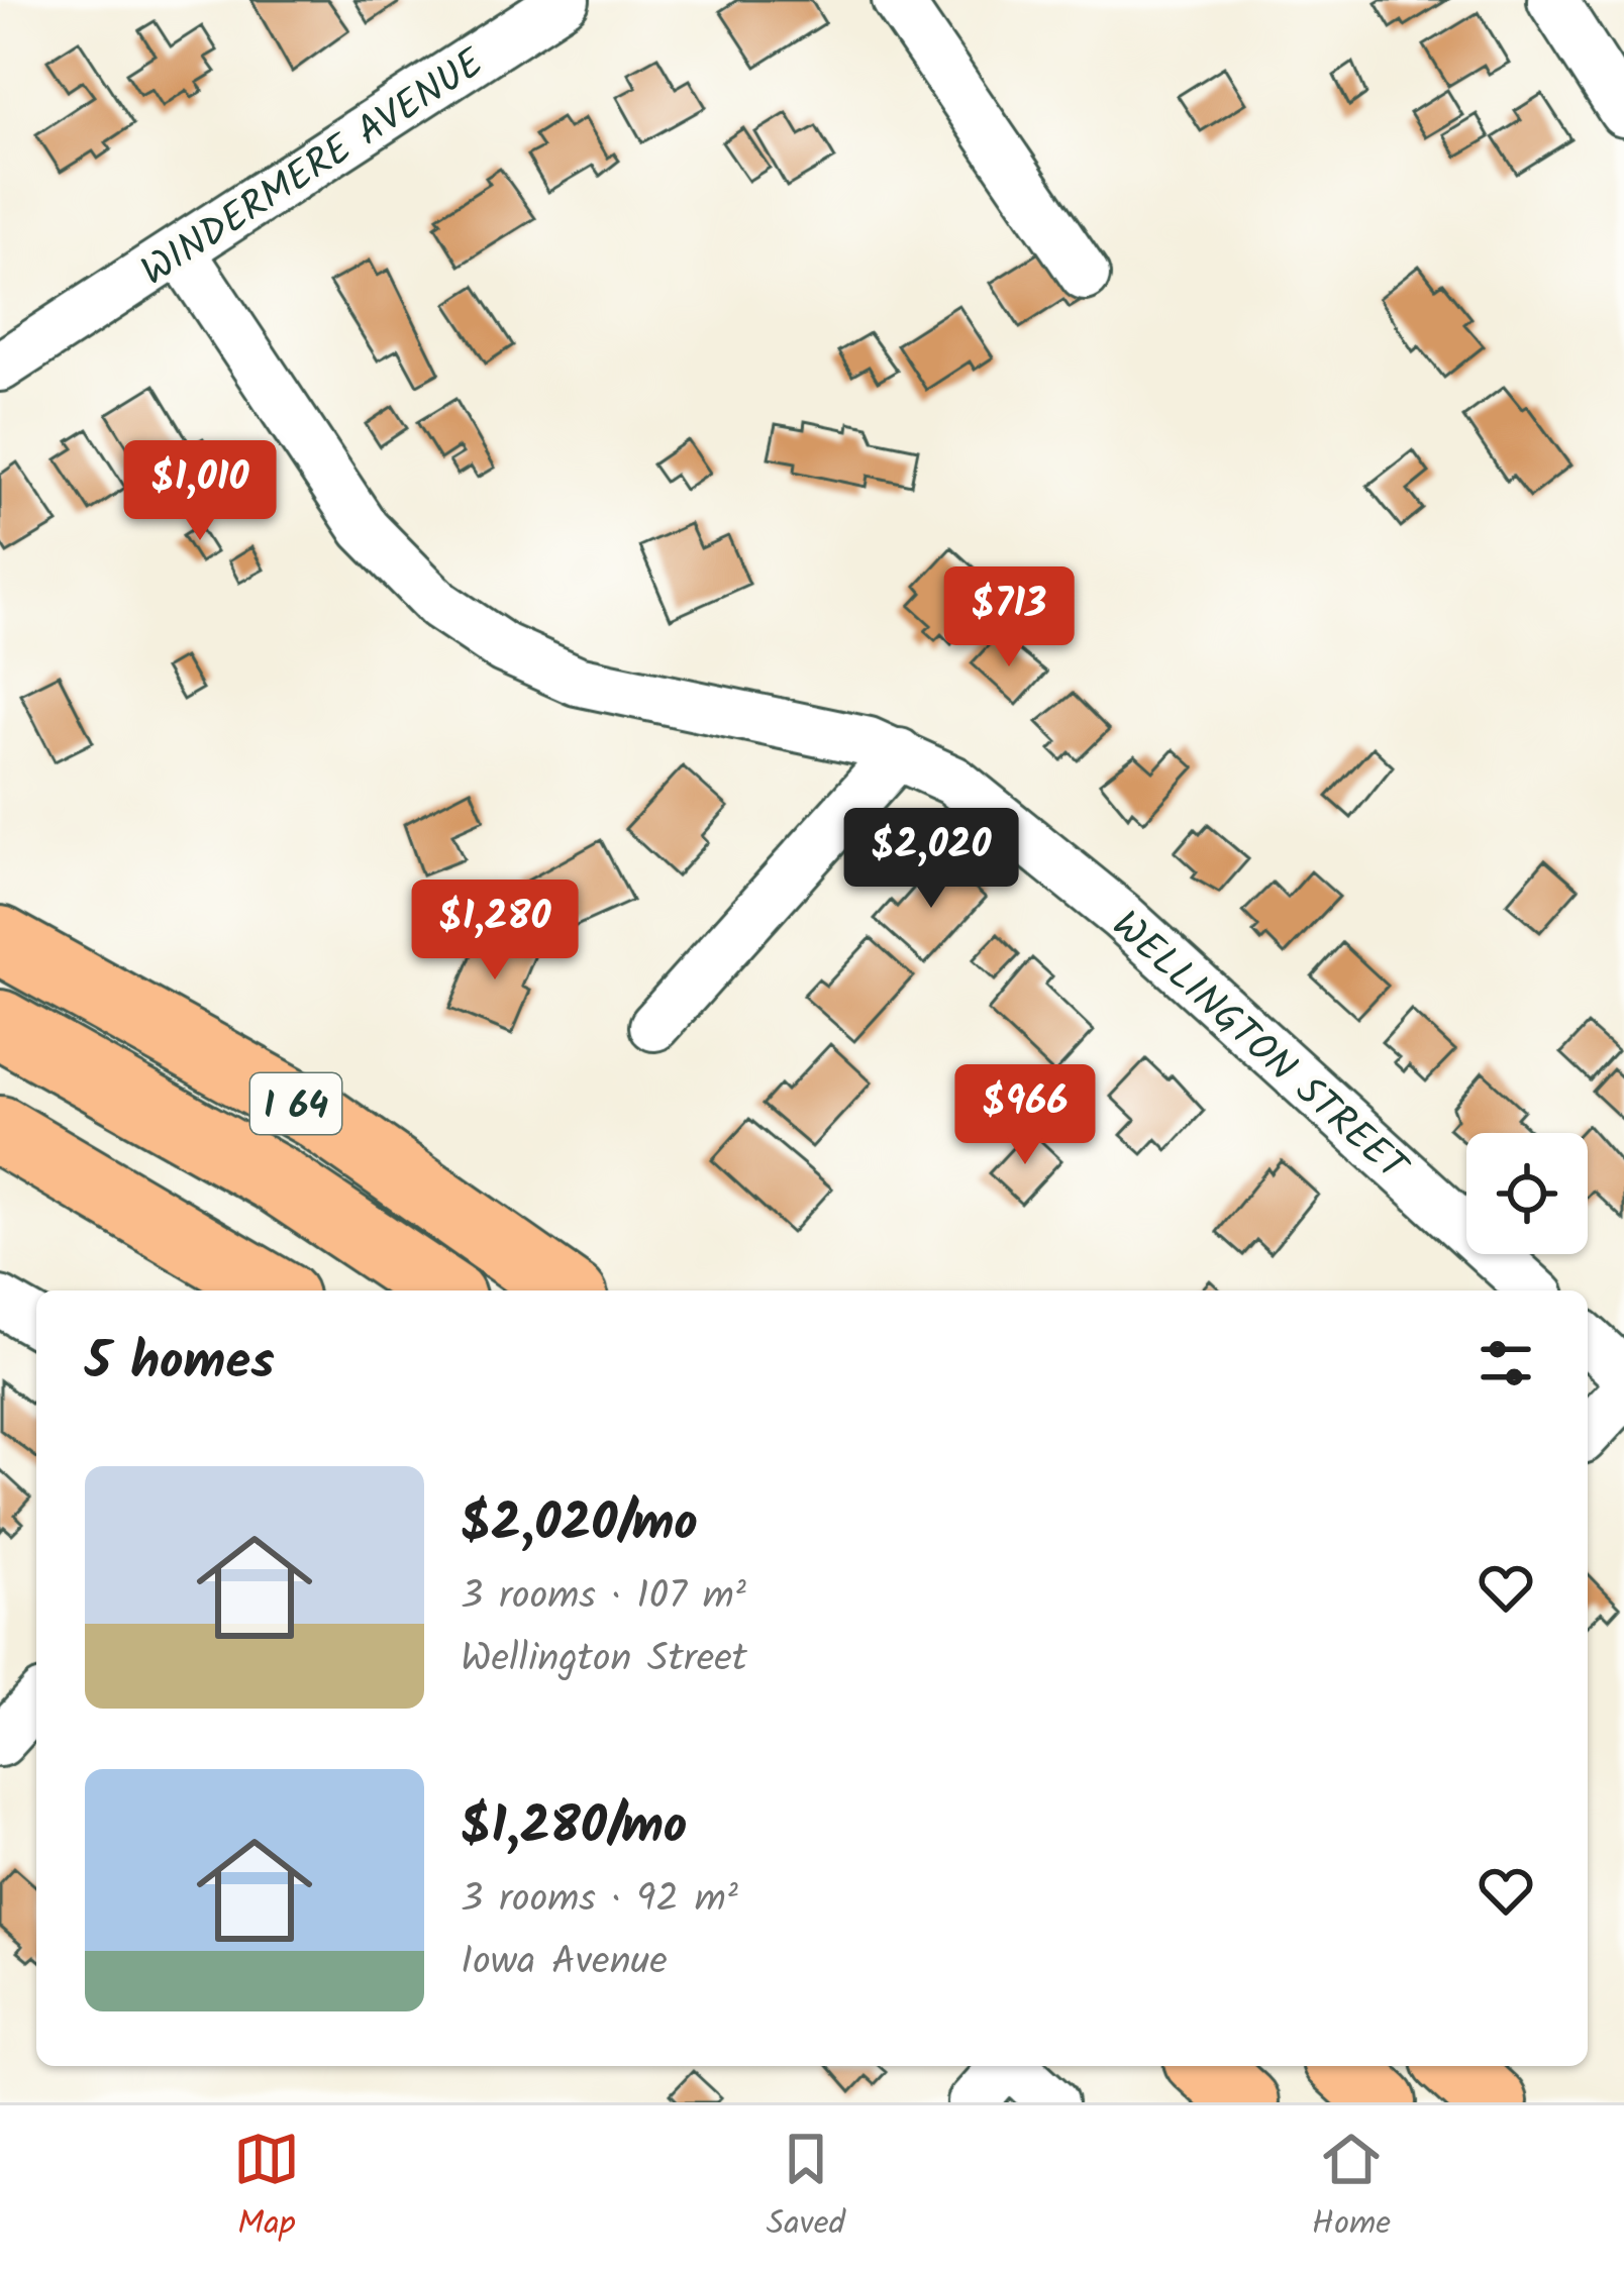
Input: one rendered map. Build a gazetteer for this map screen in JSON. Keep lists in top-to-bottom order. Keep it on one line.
{"streets":{"highway":["I 64"],"street":["WINDERMERE AVENUE","WELLINGTON STREET"]},"crossings":[["WINDERMERE AVENUE","WELLINGTON STREET"]],"page":{"price":["$1,010","$713","$2,020","$1,280","$966"],"heading":"5 homes","list":[{"name":"$2,020/mo","note":"3 rooms · 107 m² · Wellington Street"},{"name":"$1,280/mo","note":"3 rooms · 92 m² · Iowa Avenue"}],"tabs":["Map","Saved","Home"]}}
